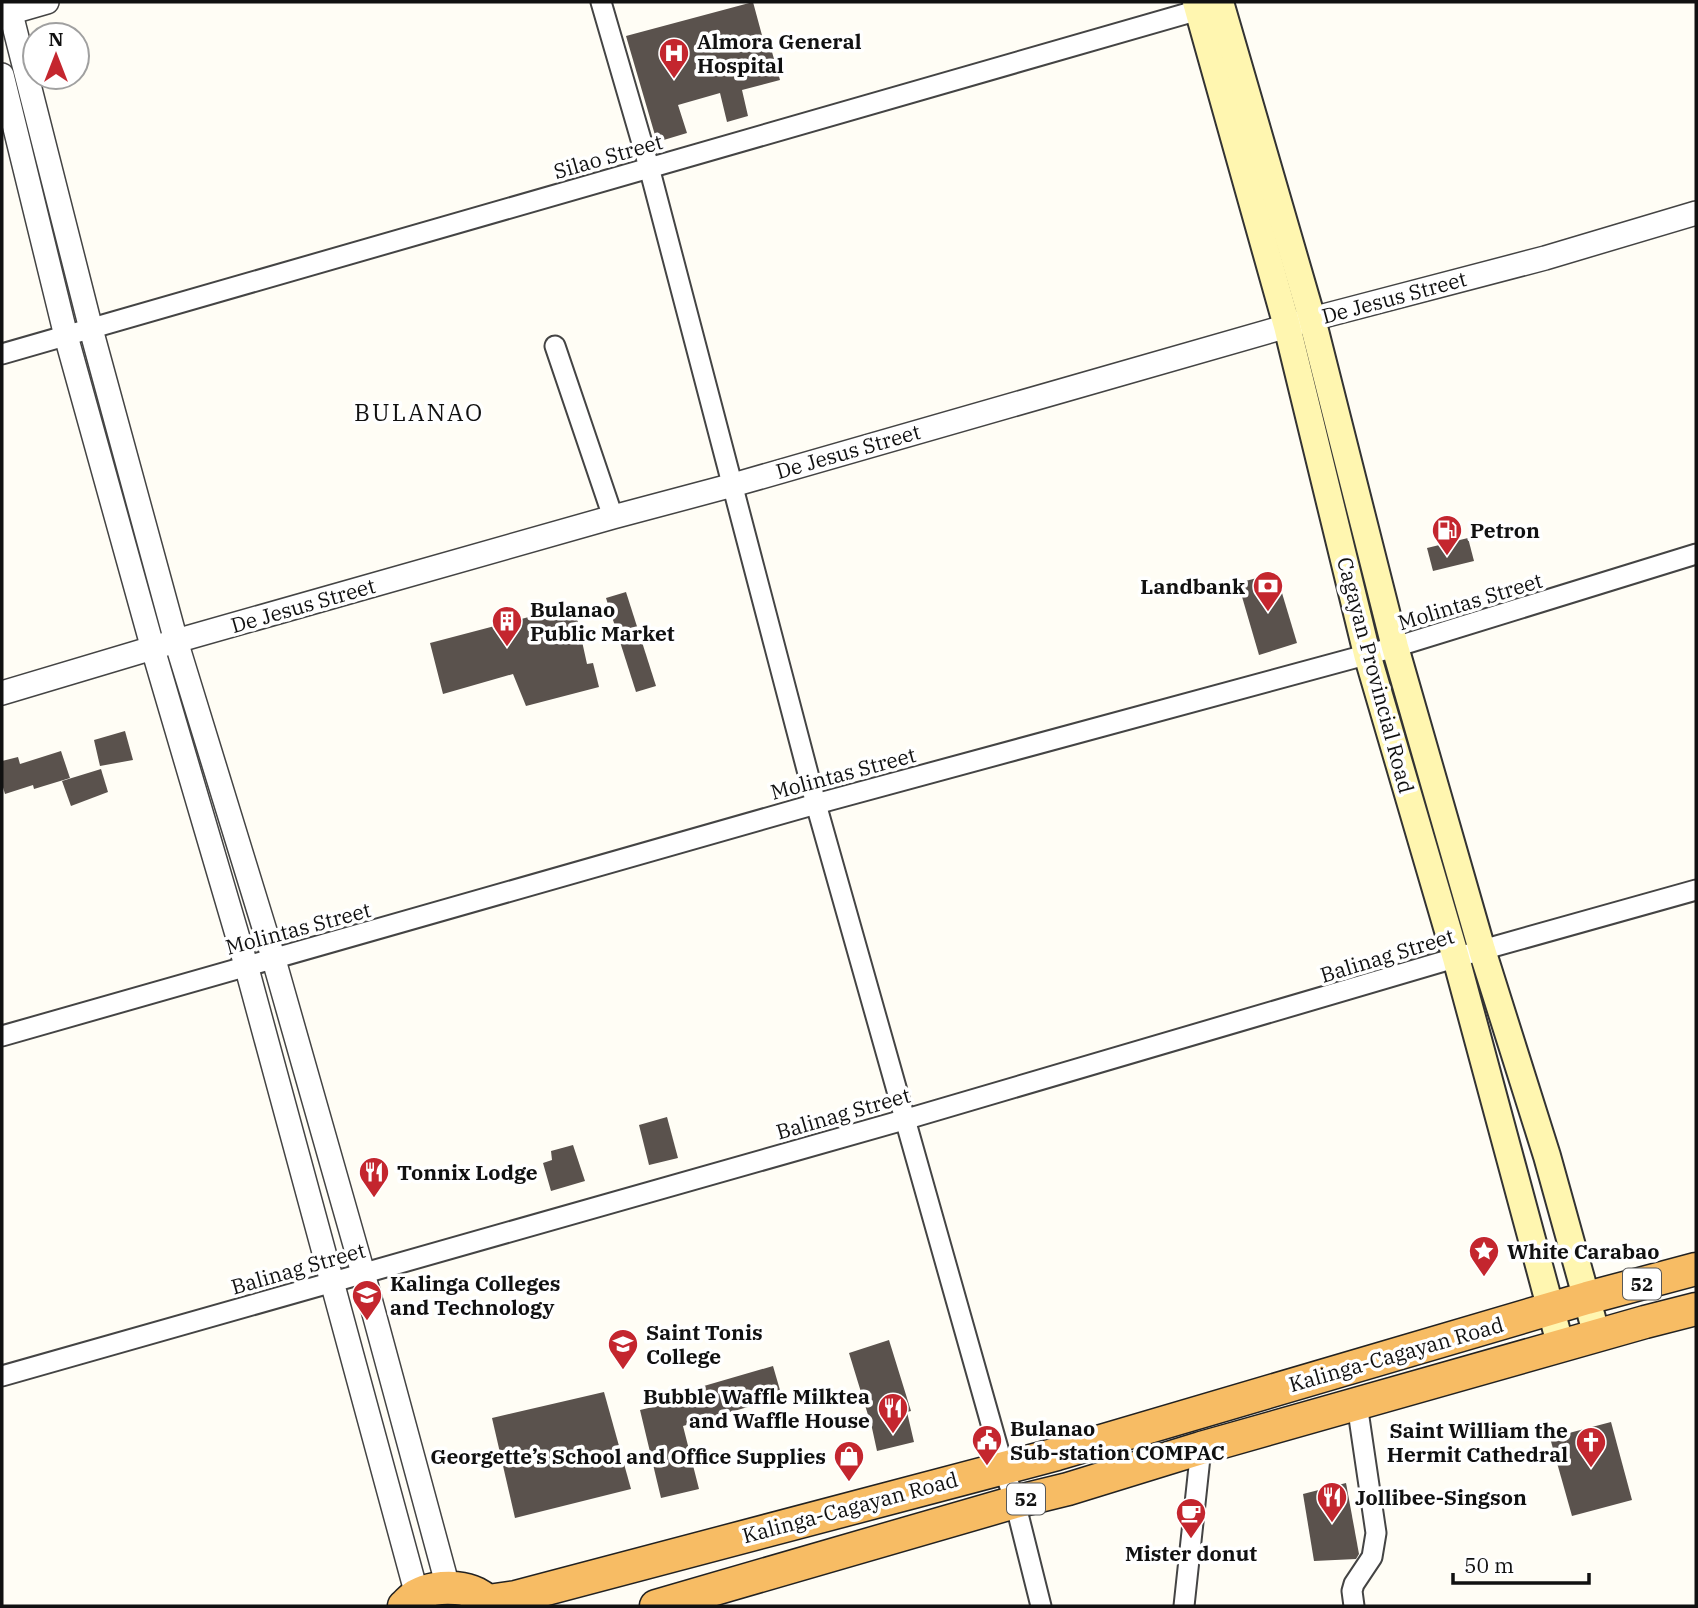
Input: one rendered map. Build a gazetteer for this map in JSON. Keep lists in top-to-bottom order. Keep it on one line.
{"streets":{"highway":["52","Kalinga-Cagayan Road"],"main road":["Cagayan Provincial Road"],"street":["Silao Street","De Jesus Street","Molintas Street","Balinag Street"]},"crossings":[["Silao Street","Cagayan Provincial Road"],["De Jesus Street","Cagayan Provincial Road"],["Molintas Street","Cagayan Provincial Road"],["Cagayan Provincial Road","Balinag Street"],["Cagayan Provincial Road","Kalinga-Cagayan Road"],["52","Kalinga-Cagayan Road"]],"districts":["BULANAO"],"places":{"hospital":["Almora General Hospital"],"fuel station":["Petron"],"bank":["Landbank"],"building":["Bulanao Public Market"],"restaurant":["Tonnix Lodge","Bubble Waffle Milktea and Waffle House","Jollibee-Singson"],"place":["White Carabao"],"school or university":["Kalinga Colleges and Technology","Saint Tonis College"],"public building":["Bulanao Sub-station COMPAC"],"church":["Saint William the Hermit Cathedral"],"shop":["Georgette’s School and Office Supplies"],"cafe":["Mister donut"]},"scale_bar":"50 m","north":"top"}
